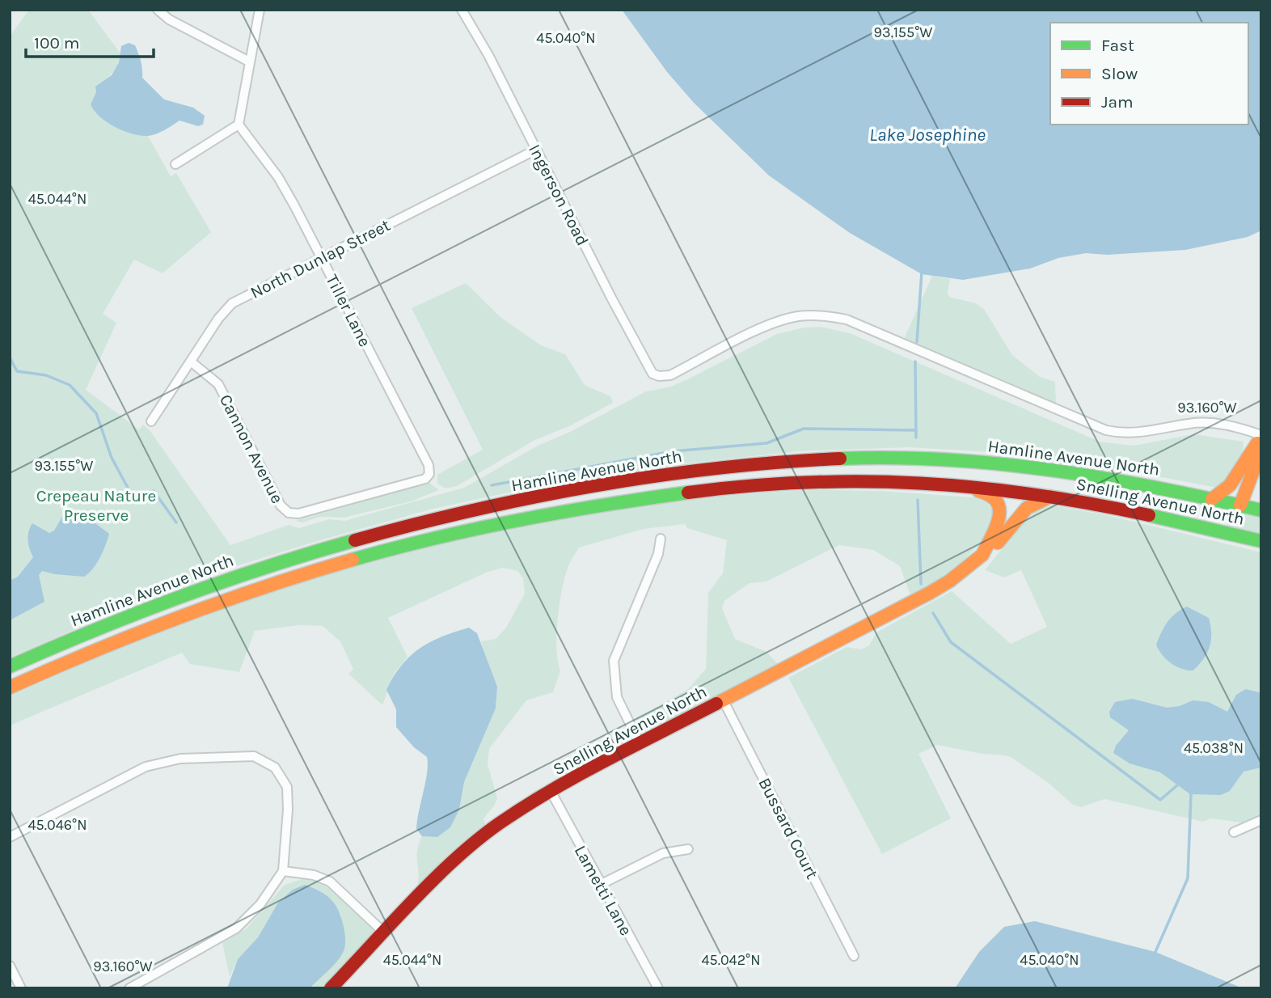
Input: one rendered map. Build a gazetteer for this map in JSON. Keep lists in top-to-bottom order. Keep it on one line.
{"streets":{"main road":["Hamline Avenue North","Snelling Avenue North"],"street":["Ingerson Road","North Dunlap Street","Tiller Lane","Cannon Avenue","Bussard Court","Lametti Lane"]},"crossings":[["Ingerson Road","North Dunlap Street"],["Ingerson Road","Hamline Avenue North"],["North Dunlap Street","Tiller Lane"],["North Dunlap Street","Cannon Avenue"],["Tiller Lane","Cannon Avenue"],["Hamline Avenue North","Snelling Avenue North"],["Snelling Avenue North","Bussard Court"],["Snelling Avenue North","Lametti Lane"]],"water":["Lake Josephine"],"parks":["Crepeau Nature Preserve"],"legend":["Fast","Slow","Jam"],"scale_bar":"100 m","coordinates":["93.155°W","45.040°N","45.044°N","93.160°W","45.038°N","45.046°N","45.042°N"]}
